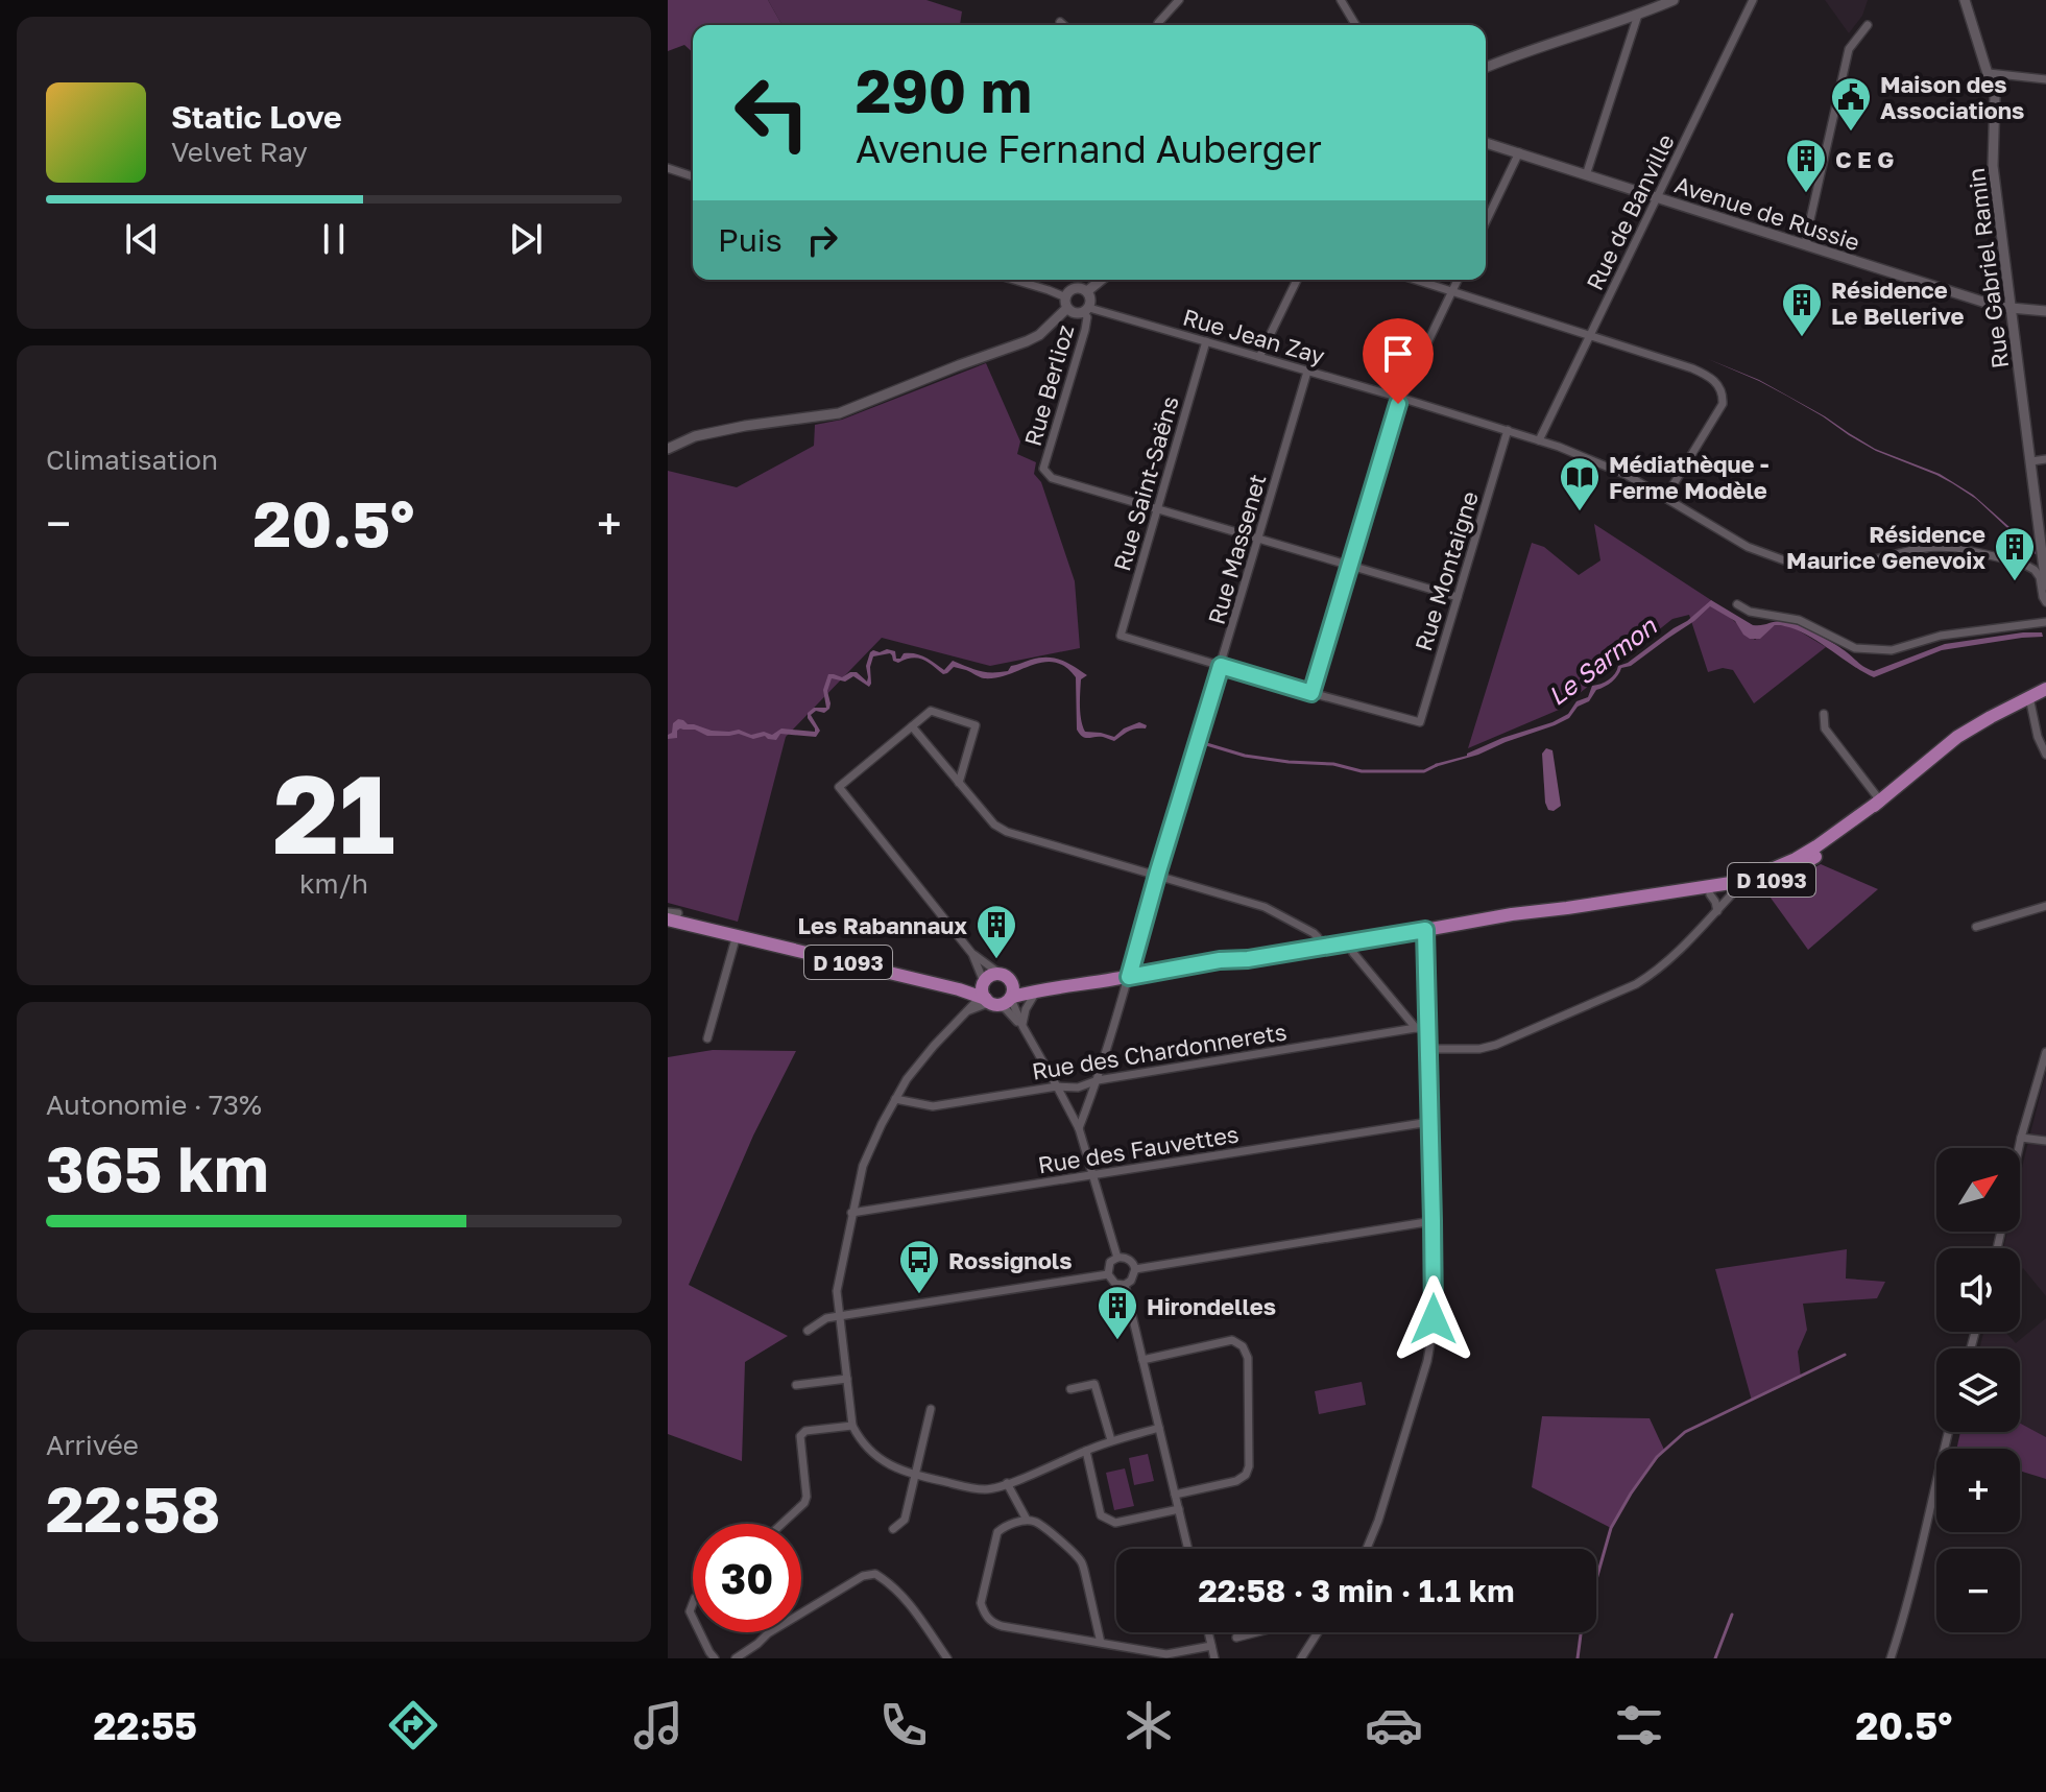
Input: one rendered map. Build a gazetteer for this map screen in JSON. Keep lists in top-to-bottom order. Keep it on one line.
{"streets":{"main road":["D 1093"],"street":["Rue de Banville","Avenue de Russie","Rue Gabriel Ramin","Rue Jean Zay","Rue Berlioz","Rue Saint-Saëns","Rue Massenet","Rue Montaigne","Rue des Chardonnerets","Rue des Fauvettes"]},"crossings":[["Rue de Banville","Avenue de Russie"],["Rue de Banville","Rue Jean Zay"],["Avenue de Russie","Rue Gabriel Ramin"],["Rue Gabriel Ramin","Rue Jean Zay"],["Rue Jean Zay","Rue Berlioz"],["Rue Jean Zay","Rue Saint-Saëns"],["Rue Jean Zay","Rue Massenet"],["Rue Jean Zay","Rue Montaigne"],["Rue Berlioz","Rue Saint-Saëns"],["Rue Saint-Saëns","Rue Massenet"],["Rue Massenet","D 1093"],["Rue Massenet","Rue des Chardonnerets"]],"water":["Le Sarmon"],"places":{"public building":["Maison des Associations"],"building":["C E G","Résidence Le Bellerive","Résidence Maurice Genevoix","Les Rabannaux","Hirondelles"],"library":["Médiathèque - Ferme Modèle"],"bus stop":["Rossignols"]},"north":"top right","page":{"turn":["290 m","Avenue Fernand Auberger"],"song":["Static Love","Velvet Ray"],"then":"Puis","tile":["Climatisation",["21","km/h"],["Autonomie · 73%","365 km"],["Arrivée","22:58"]],"heat":["−","20.5°","+"],"map_buttons":["+","−"],"limit":"30","trip":"22:58 · 3 min · 1.1 km","tabs":["22:55","20.5°"]}}
